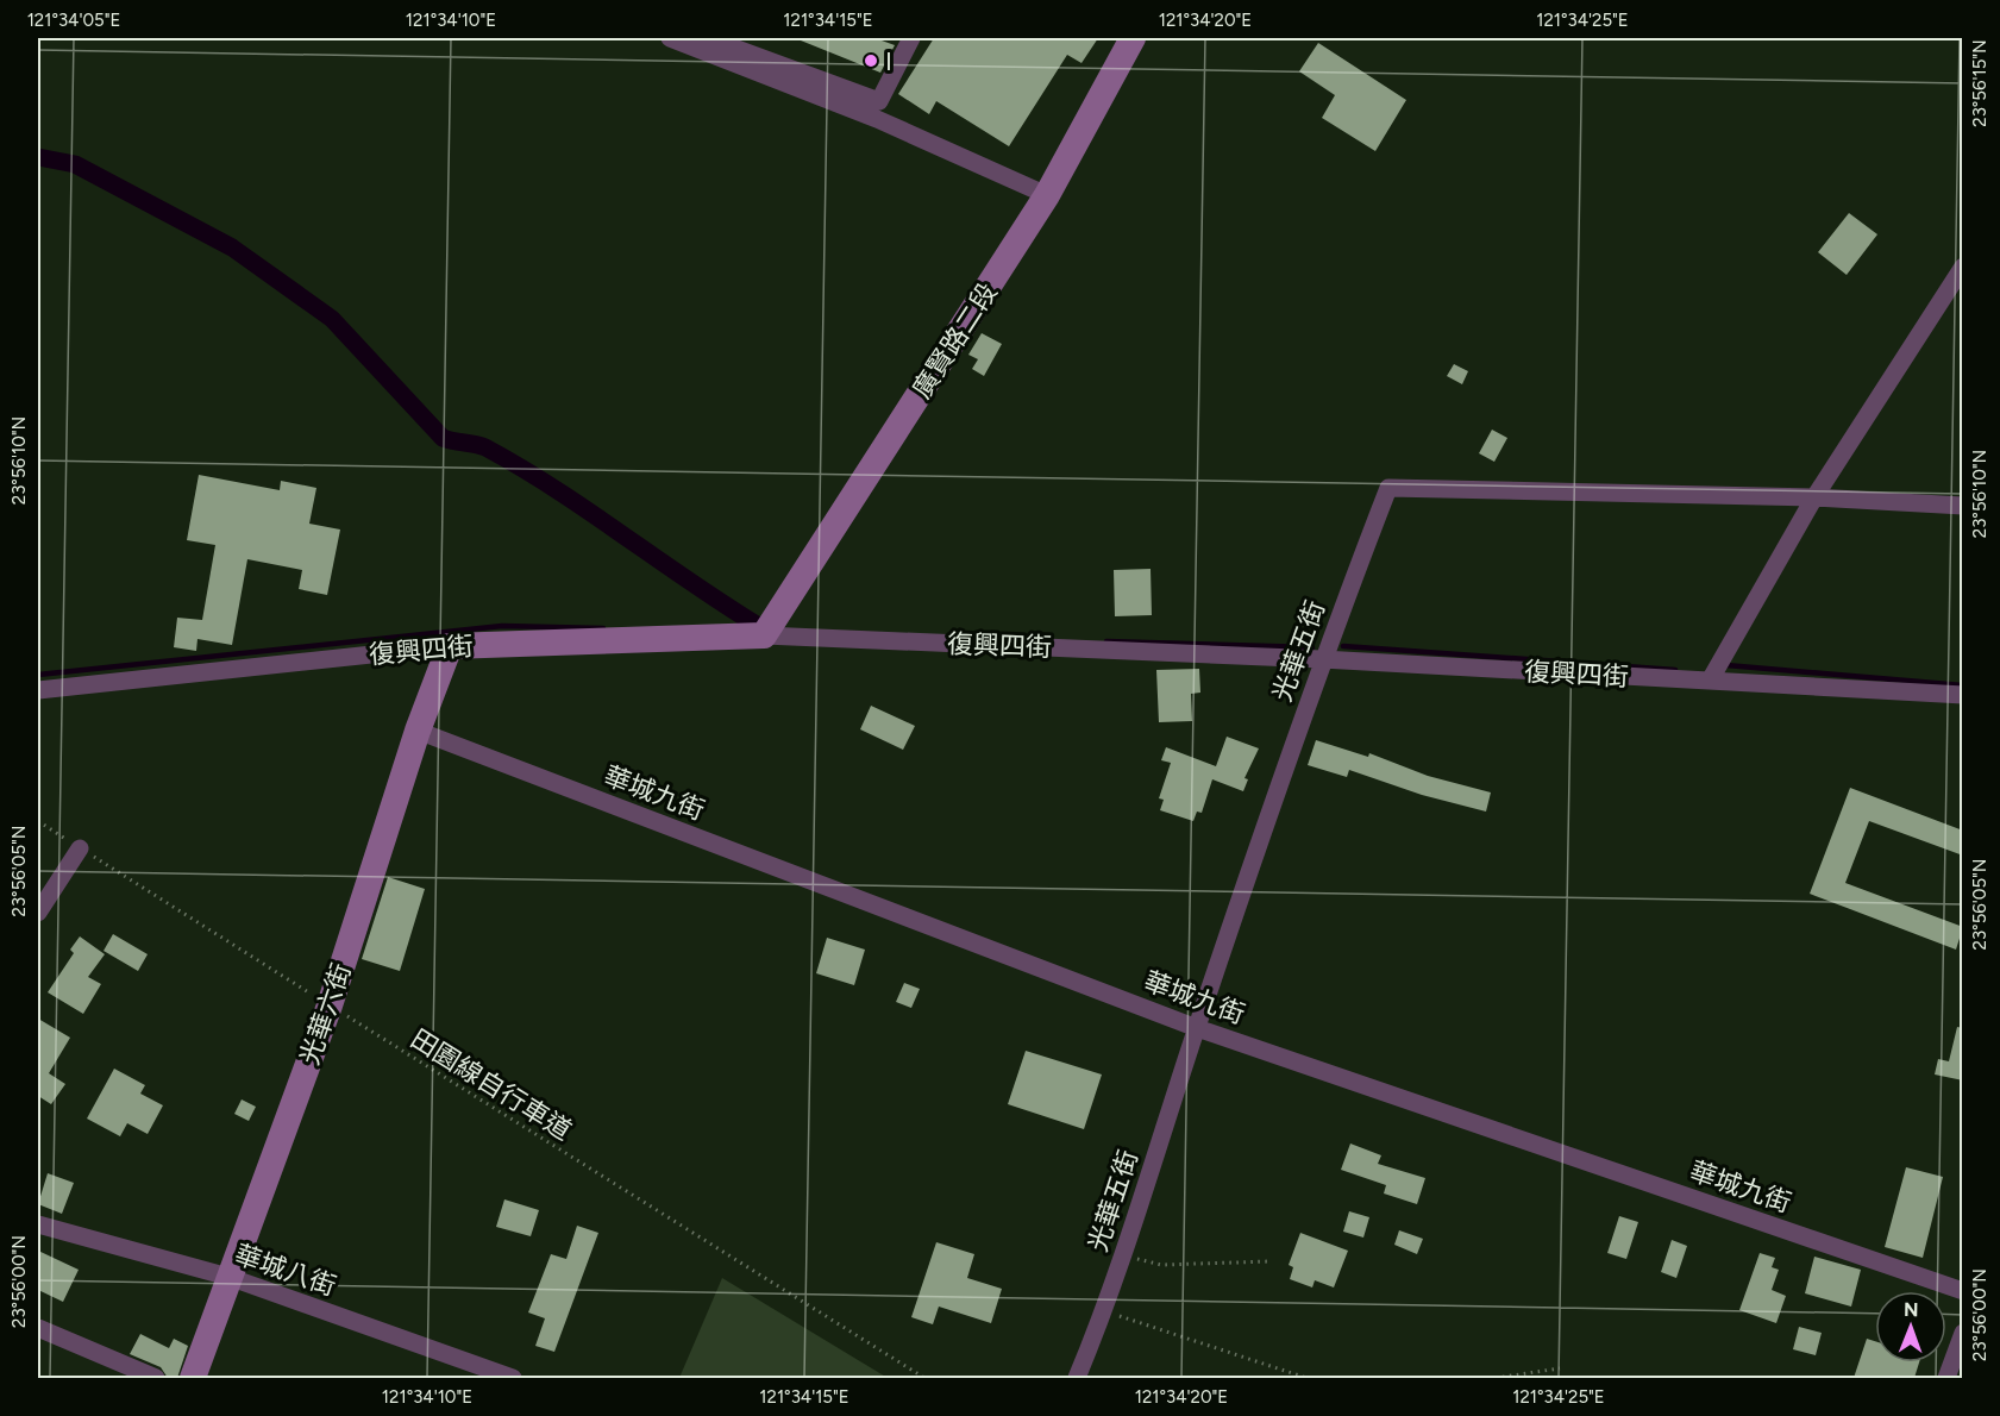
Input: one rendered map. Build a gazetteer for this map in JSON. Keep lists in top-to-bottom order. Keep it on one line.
{"streets":{"street":["廣賢路二段","復興四街","光華五街","華城九街","光華六街","華城八街"],"path":["田園線自行車道"]},"crossings":[["廣賢路二段","復興四街"],["復興四街","光華五街"],["復興四街","光華六街"],["光華五街","華城九街"],["華城九街","光華六街"],["光華六街","田園線自行車道"],["光華六街","華城八街"]],"places":["I"],"north":"top","coordinates":["121°34'05\"E","121°34'10\"E","121°34'15\"E","121°34'20\"E","121°34'25\"E","23°56'15\"N","23°56'10\"N","23°56'05\"N","23°56'00\"N"]}
